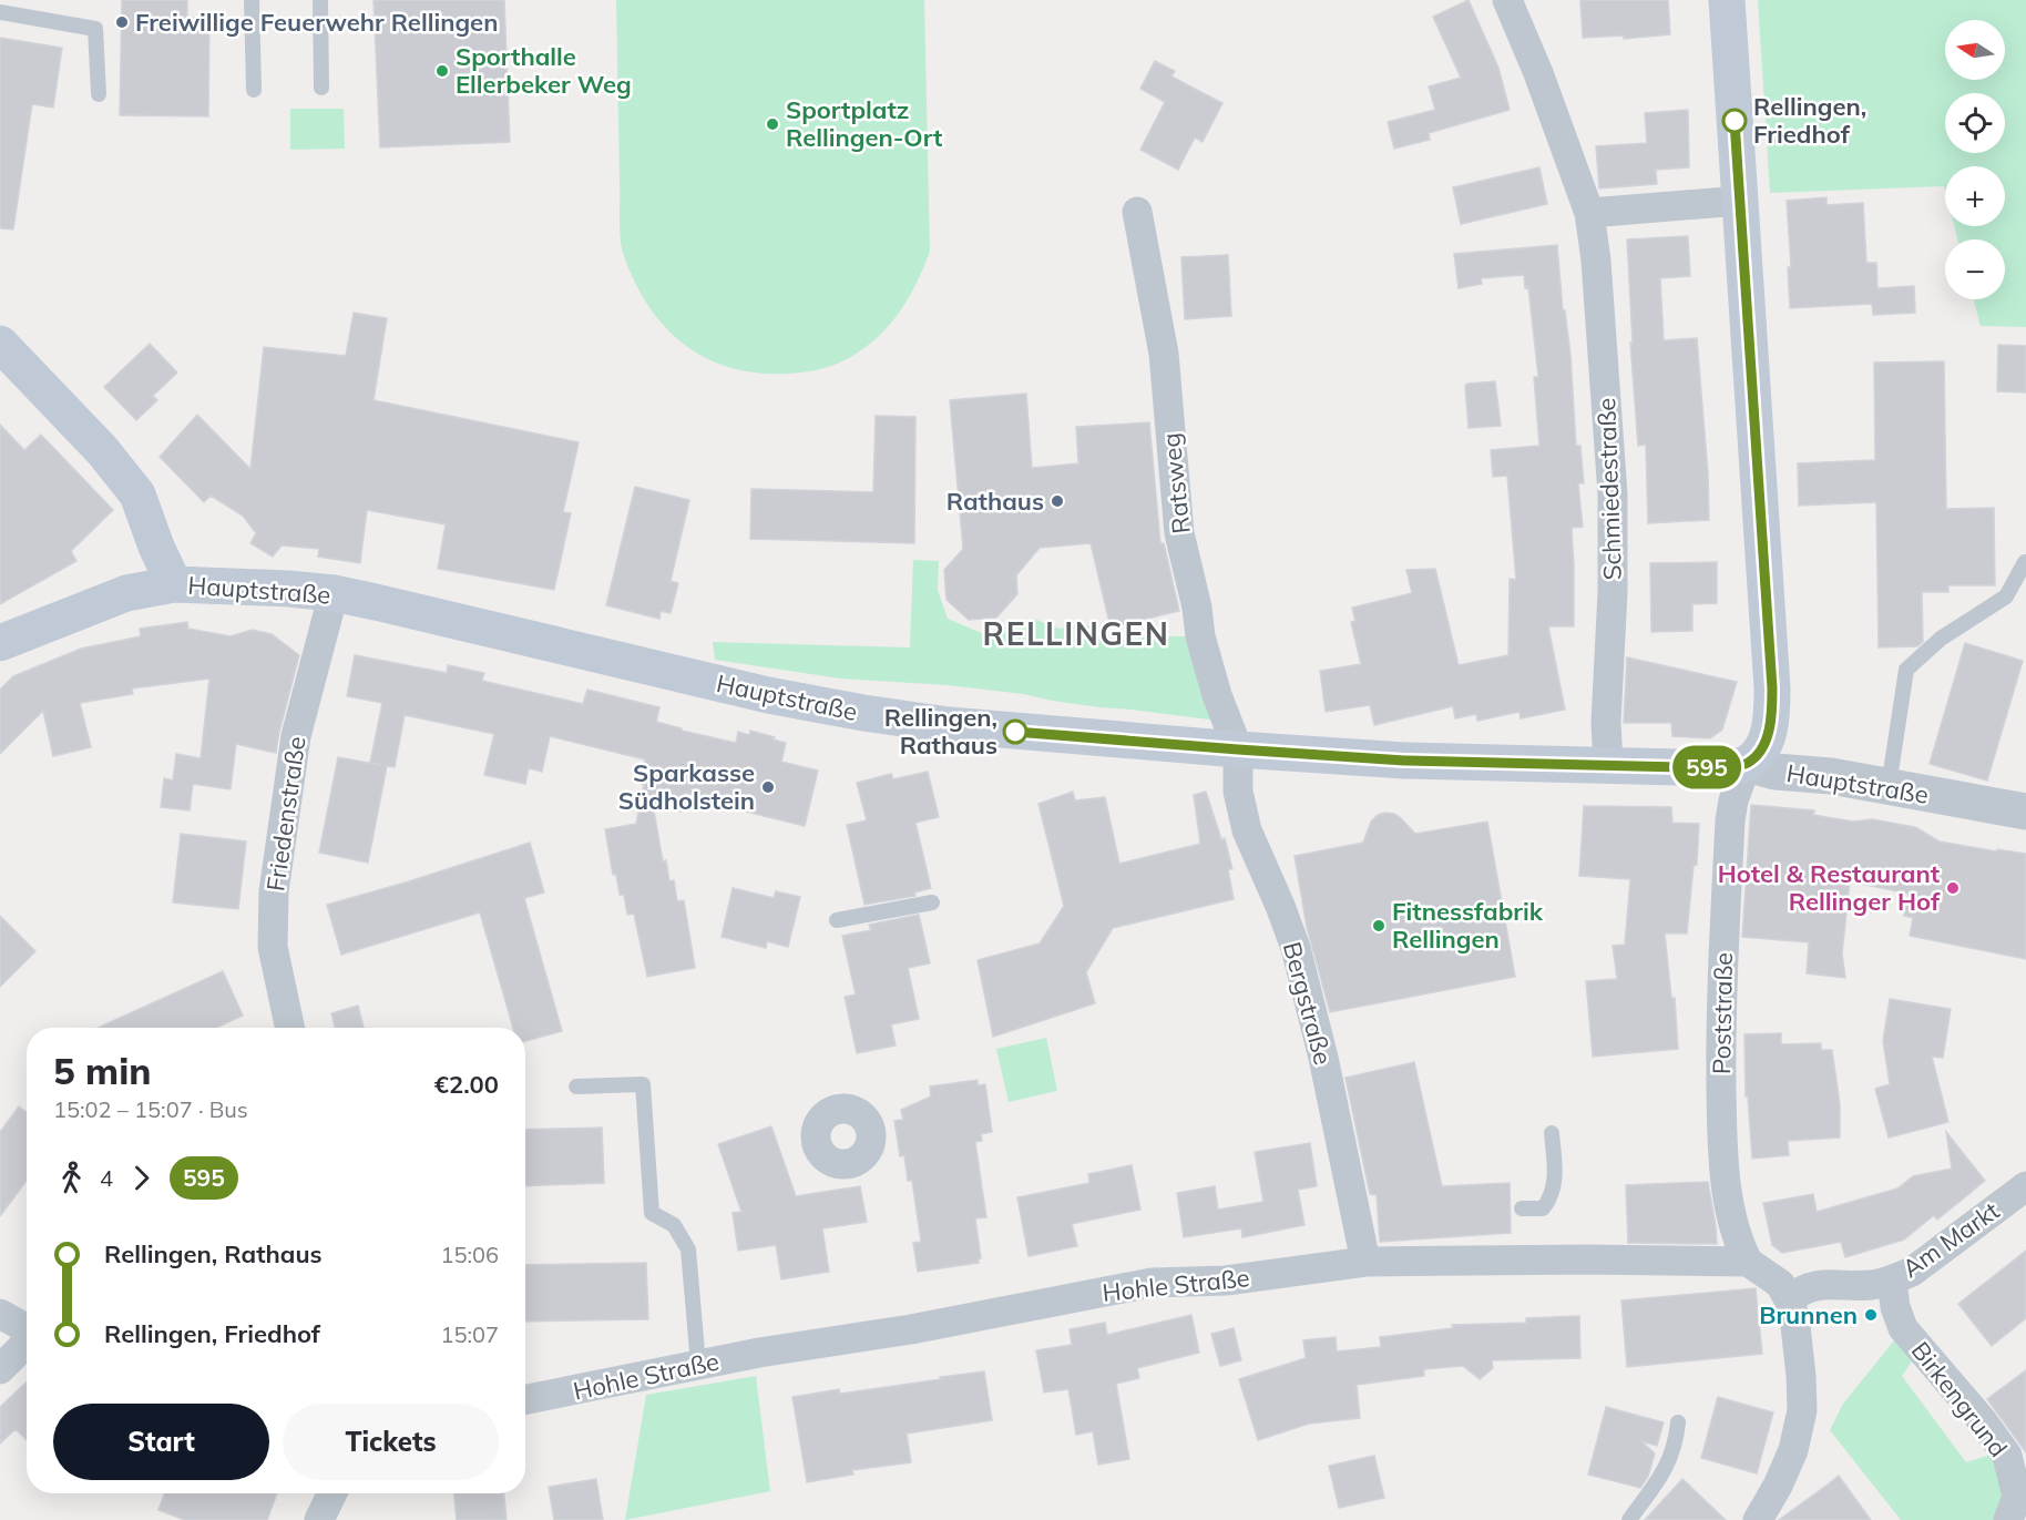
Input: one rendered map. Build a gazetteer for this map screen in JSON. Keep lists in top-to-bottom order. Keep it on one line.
{"streets":{"main road":["Hauptstraße"],"street":["Ratsweg","Schmiedestraße","Friedenstraße","Bergstraße","Poststraße","Am Markt","Hohle Straße","Birkengrund"]},"crossings":[["Ratsweg","Hauptstraße"],["Ratsweg","Bergstraße"],["Schmiedestraße","Hauptstraße"],["Hauptstraße","Friedenstraße"],["Hauptstraße","Bergstraße"],["Hauptstraße","Poststraße"],["Bergstraße","Hohle Straße"],["Poststraße","Hohle Straße"],["Am Markt","Birkengrund"]],"districts":["RELLINGEN"],"places":["Freiwillige Feuerwehr Rellingen","Sporthalle Ellerbeker Weg","Rellingen, Friedhof","Sportplatz Rellingen-Ort","Rathaus","Rellingen, Rathaus","Sparkasse Südholstein","Hotel & Restaurant Rellinger Hof","Fitnessfabrik Rellingen","Brunnen"],"lines":["bus line 595"],"north":"left","page":{"on_map":"595","map_buttons":["+","−"],"heading":["5 min","15:02 – 15:07 · Bus","€2.00"],"legs":["4","595"],"list":[{"name":"Rellingen, Rathaus","value":"15:06"},{"name":"Rellingen, Friedhof","value":"15:07"}],"buttons":["Start","Tickets"]}}
